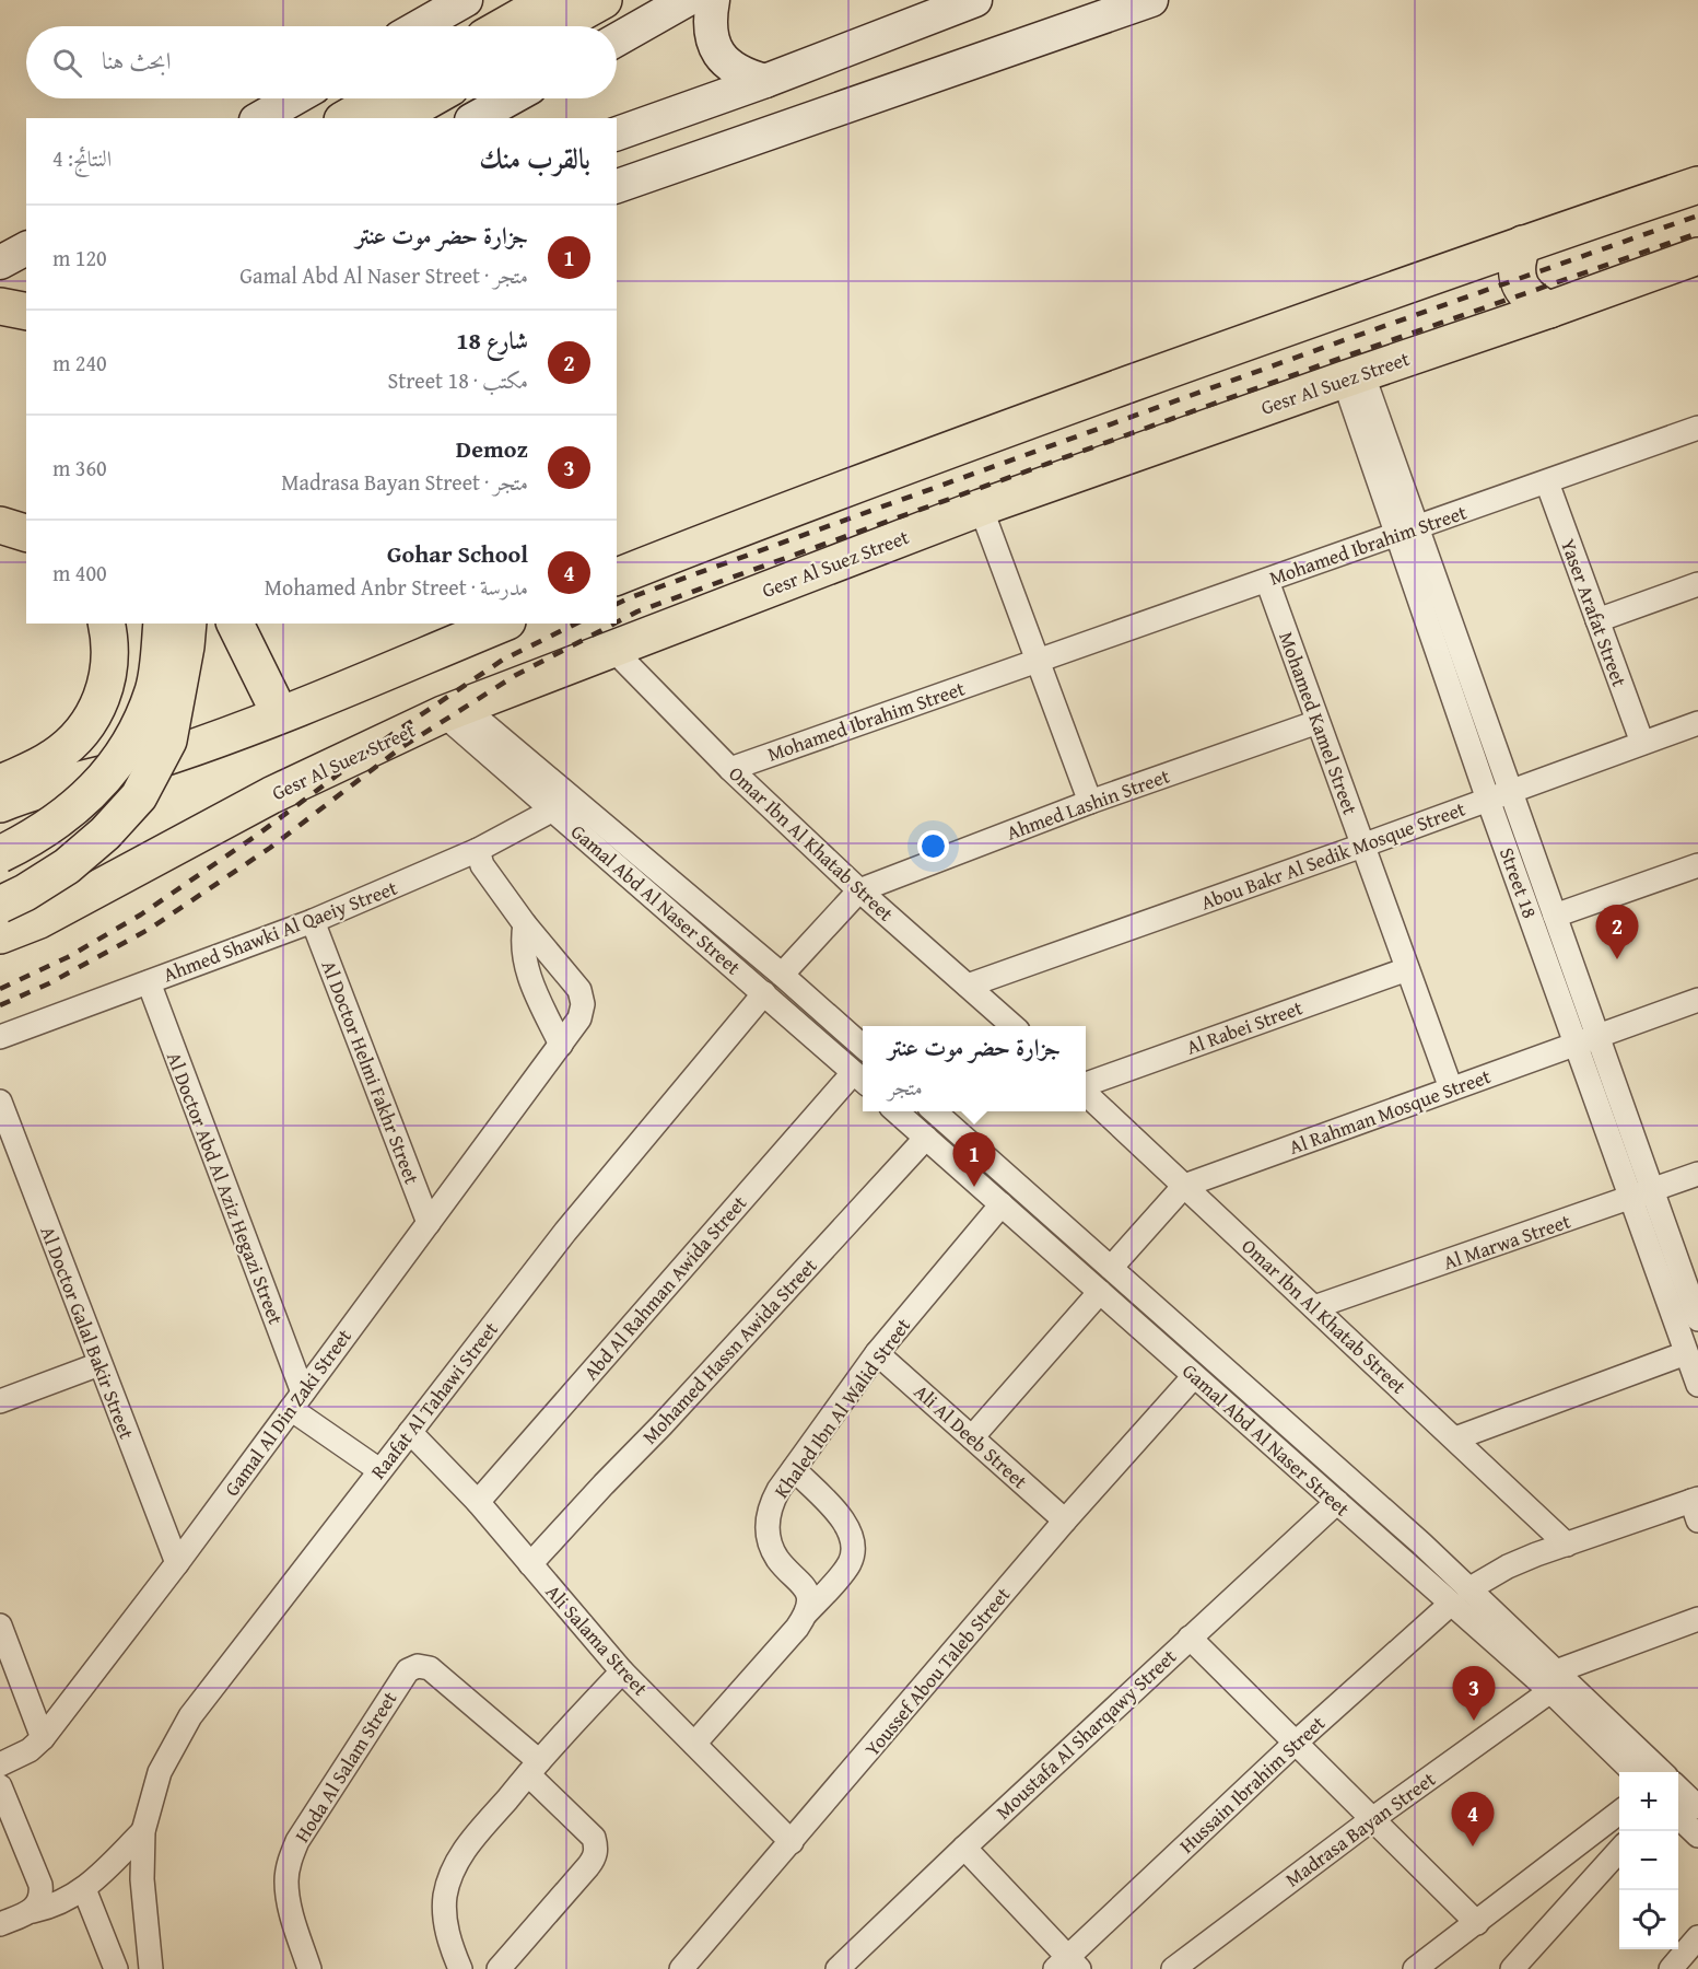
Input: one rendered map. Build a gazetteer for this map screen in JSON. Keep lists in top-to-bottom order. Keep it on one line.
{"streets":{"main road":["Gesr Al Suez Street"],"street":["Mohamed Ibrahim Street","Yaser Arafat Street","Mohamed Kamel Street","Ahmed Lashin Street","Omar Ibn Al Khatab Street","Abou Bakr Al Sedik Mosque Street","Street 18","Gamal Abd Al Naser Street","Ahmed Shawki Al Qaeiy Street","Al Rabei Street","Al Doctor Helmi Fakhr Street","Al Rahman Mosque Street","Al Doctor Abd Al Aziz Hegazi Street","Al Marwa Street","Abd Al Rahman Awida Street","Al Doctor Galal Bakir Street","Mohamed Hassn Awida Street","Raafat Al Tahawi Street","Khaled Ibn Al Walid Street","Gamal Al Din Zaki Street","Ali Al Deeb Street","Ali Salama Street","Youssef Abou Taleb Street","Moustafa Al Sharqawy Street","Hoda Al Salam Street","Hussain Ibrahim Street","Madrasa Bayan Street"]},"crossings":[["Gesr Al Suez Street","Omar Ibn Al Khatab Street"],["Gesr Al Suez Street","Street 18"],["Gesr Al Suez Street","Gamal Abd Al Naser Street"],["Mohamed Ibrahim Street","Yaser Arafat Street"],["Mohamed Ibrahim Street","Mohamed Kamel Street"],["Mohamed Ibrahim Street","Omar Ibn Al Khatab Street"],["Mohamed Ibrahim Street","Street 18"],["Yaser Arafat Street","Abou Bakr Al Sedik Mosque Street"],["Mohamed Kamel Street","Ahmed Lashin Street"],["Mohamed Kamel Street","Abou Bakr Al Sedik Mosque Street"],["Mohamed Kamel Street","Al Rabei Street"],["Mohamed Kamel Street","Al Rahman Mosque Street"],["Ahmed Lashin Street","Omar Ibn Al Khatab Street"],["Omar Ibn Al Khatab Street","Abou Bakr Al Sedik Mosque Street"],["Omar Ibn Al Khatab Street","Al Rahman Mosque Street"],["Omar Ibn Al Khatab Street","Al Marwa Street"],["Abou Bakr Al Sedik Mosque Street","Street 18"],["Street 18","Al Rahman Mosque Street"],["Street 18","Al Marwa Street"],["Gamal Abd Al Naser Street","Ahmed Shawki Al Qaeiy Street"],["Gamal Abd Al Naser Street","Al Rahman Mosque Street"],["Gamal Abd Al Naser Street","Abd Al Rahman Awida Street"],["Gamal Abd Al Naser Street","Mohamed Hassn Awida Street"],["Gamal Abd Al Naser Street","Raafat Al Tahawi Street"],["Gamal Abd Al Naser Street","Khaled Ibn Al Walid Street"],["Gamal Abd Al Naser Street","Youssef Abou Taleb Street"],["Gamal Abd Al Naser Street","Moustafa Al Sharqawy Street"],["Gamal Abd Al Naser Street","Hussain Ibrahim Street"],["Gamal Abd Al Naser Street","Madrasa Bayan Street"],["Ahmed Shawki Al Qaeiy Street","Al Doctor Helmi Fakhr Street"],["Ahmed Shawki Al Qaeiy Street","Al Doctor Abd Al Aziz Hegazi Street"],["Ahmed Shawki Al Qaeiy Street","Gamal Al Din Zaki Street"],["Al Doctor Helmi Fakhr Street","Gamal Al Din Zaki Street"],["Al Doctor Abd Al Aziz Hegazi Street","Gamal Al Din Zaki Street"],["Abd Al Rahman Awida Street","Ali Salama Street"],["Al Doctor Galal Bakir Street","Gamal Al Din Zaki Street"],["Mohamed Hassn Awida Street","Ali Salama Street"],["Raafat Al Tahawi Street","Ali Salama Street"],["Khaled Ibn Al Walid Street","Ali Al Deeb Street"],["Ali Al Deeb Street","Youssef Abou Taleb Street"],["Ali Salama Street","Youssef Abou Taleb Street"]],"page":{"search":"ابحث هنا","heading":["بالقرب منك","النتائج: 4"],"list":[{"mark":"1","name":"جزارة حضر موت عنتر","note":"متجر · Gamal Abd Al Naser Street","value":"120 m"},{"mark":"2","name":"شارع 18","note":"مكتب · Street 18","value":"240 m"},{"mark":"3","name":"Demoz","note":"متجر · Madrasa Bayan Street","value":"360 m"},{"mark":"4","name":"Gohar School","note":"مدرسة · Mohamed Anbr Street","value":"400 m"}],"pins":["2","1","3","4"],"popup":["جزارة حضر موت عنتر","متجر"],"map_buttons":["+","−"]}}
